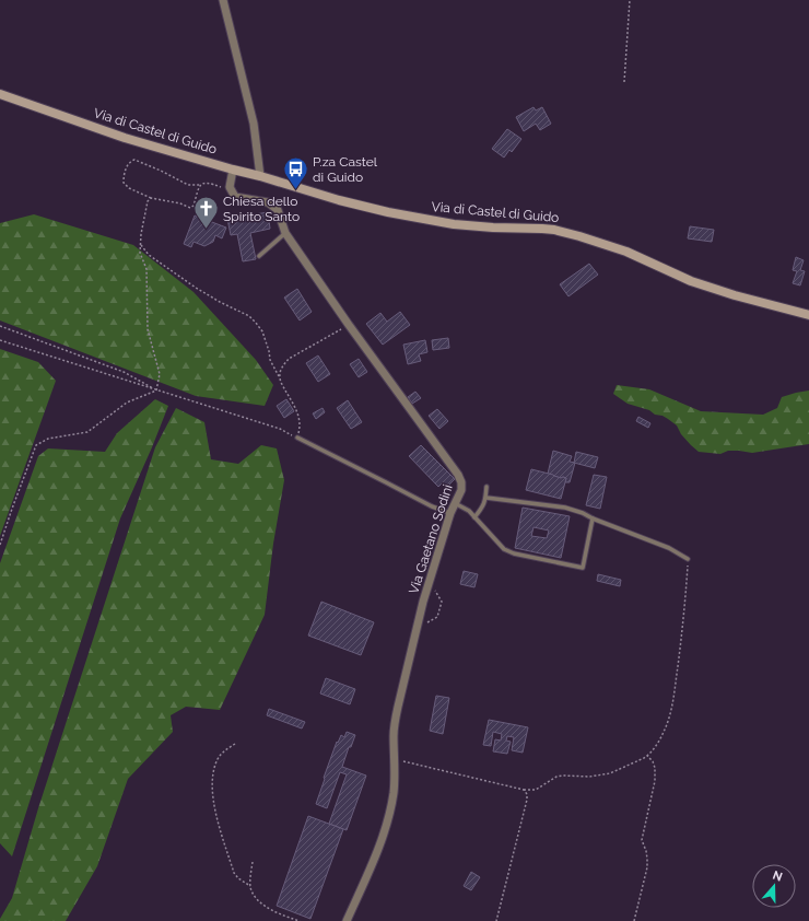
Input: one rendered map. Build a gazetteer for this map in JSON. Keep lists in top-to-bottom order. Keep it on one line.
{"streets":{"street":["Via di Castel di Guido","Via Gaetano Sodini"]},"places":{"bus stop":["P.za Castel di Guido"],"church":["Chiesa dello Spirito Santo"]},"north":"top"}
